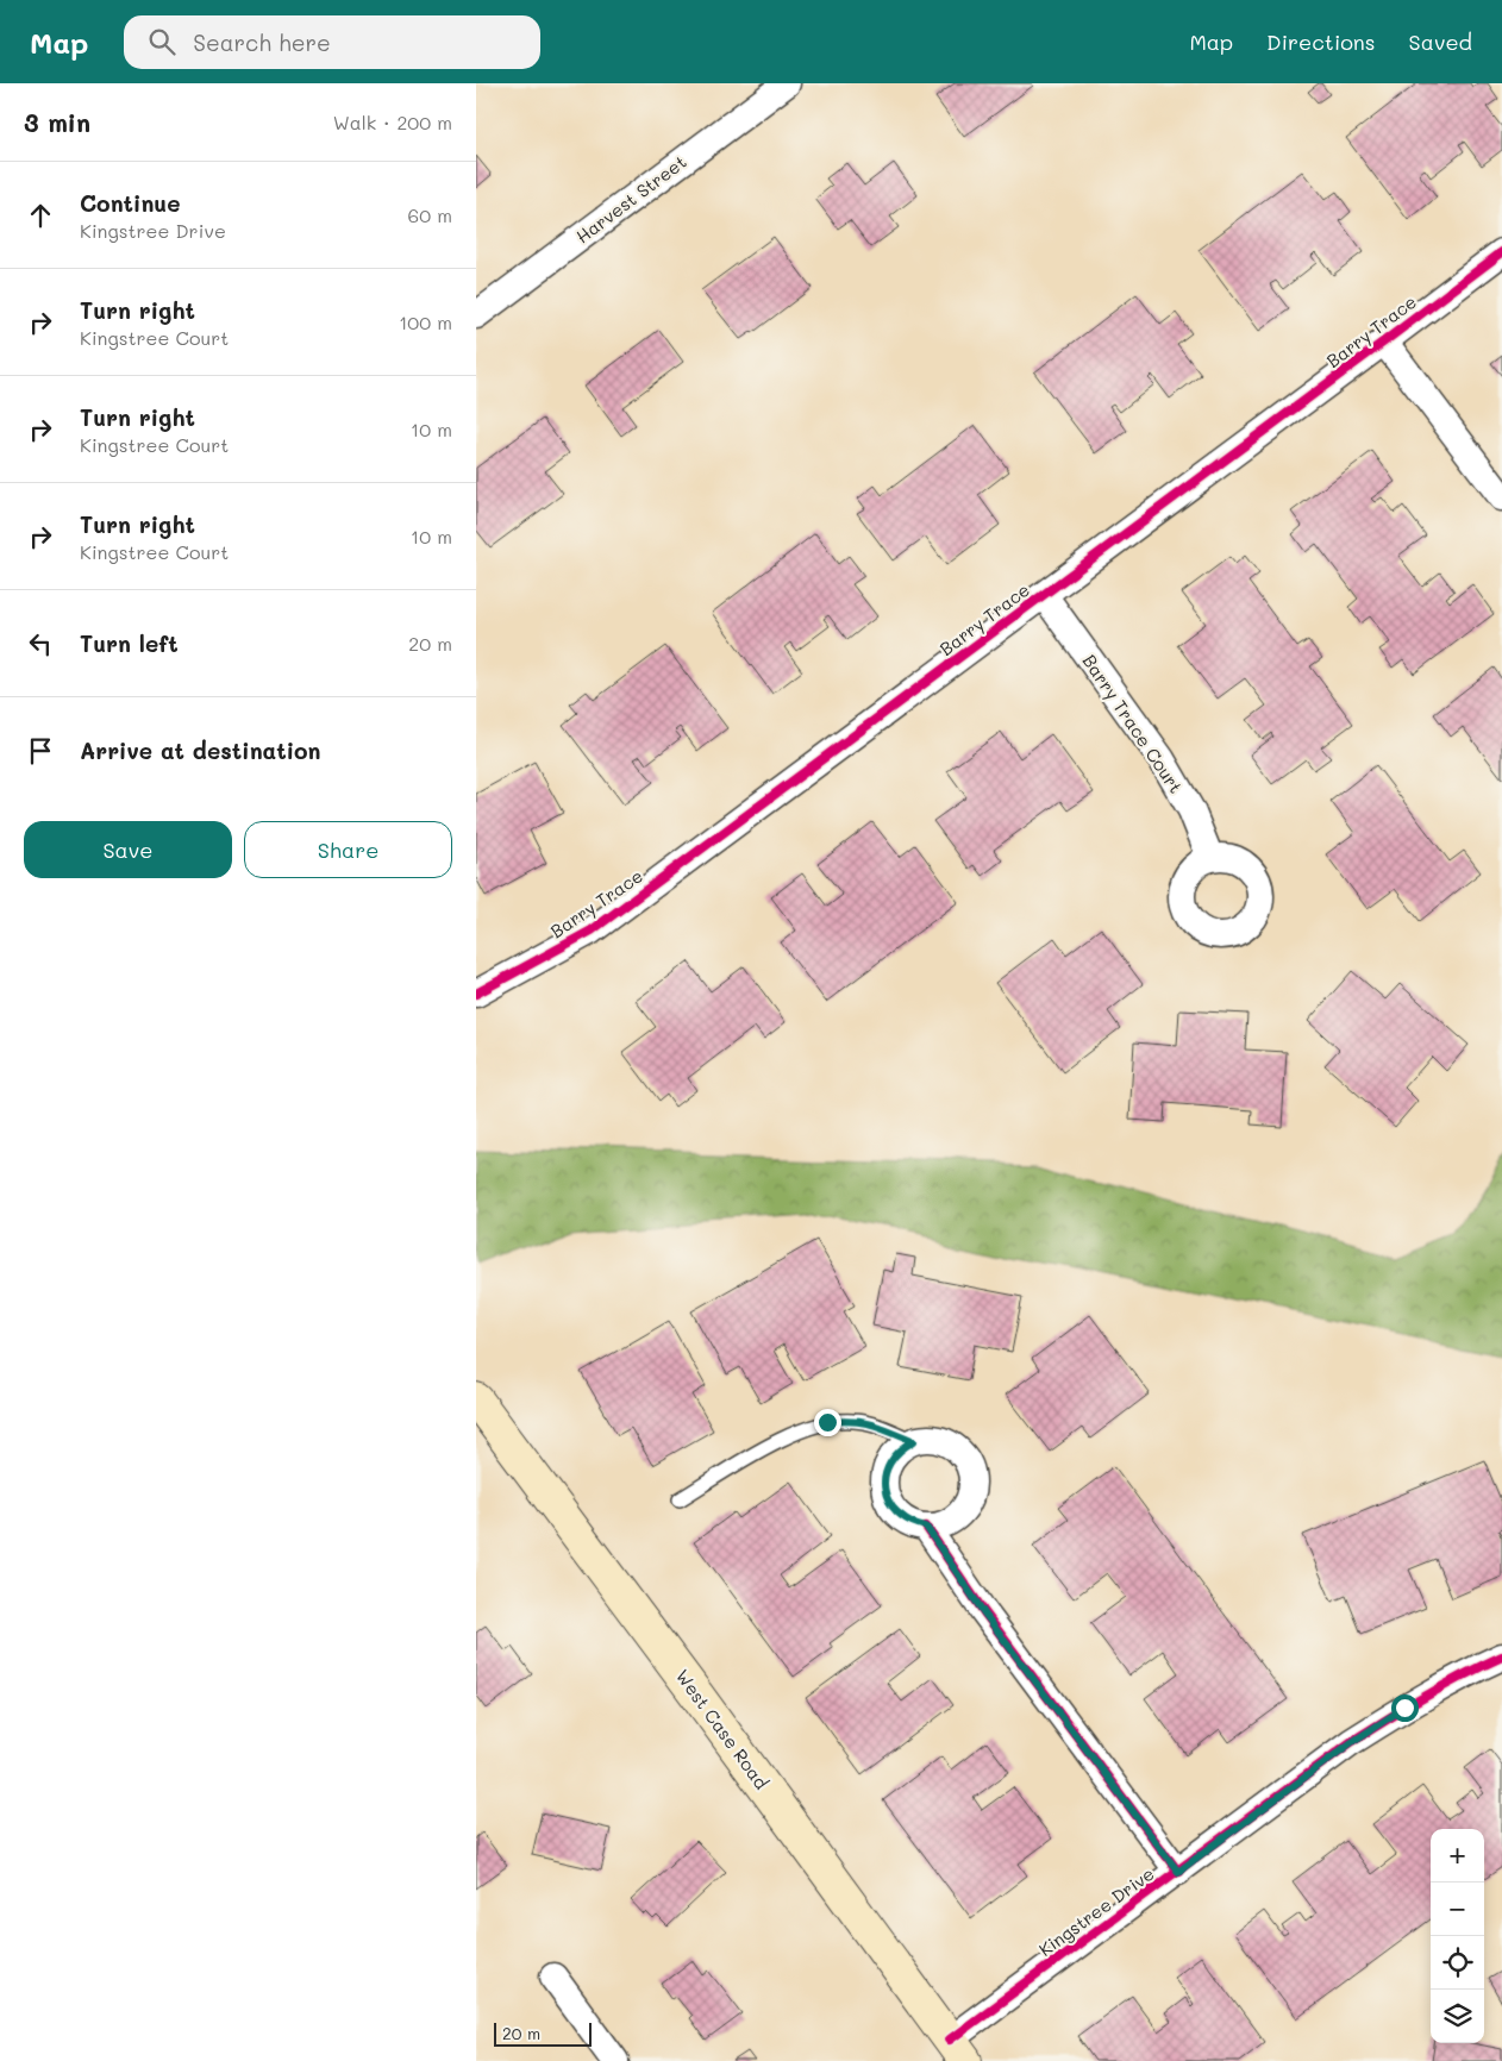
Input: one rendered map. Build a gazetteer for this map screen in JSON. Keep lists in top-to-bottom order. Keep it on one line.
{"streets":{"main road":["West Case Road"],"street":["Harvest Street","Barry Trace","Barry Trace Court","Kingstree Drive"]},"crossings":[["Barry Trace","Barry Trace Court"],["West Case Road","Kingstree Drive"]],"scale_bar":"20 m","page":{"header":"Map","search":"Search here","nav":["Map","Directions","Saved"],"heading":["3 min","Walk · 200 m"],"list":[["Continue","Kingstree Drive","60 m"],["Turn right","Kingstree Court","100 m"],["Turn right","Kingstree Court","10 m"],["Turn right","Kingstree Court","10 m"],["Turn left","20 m"],"Arrive at destination"],"buttons":["Save","Share"],"map_buttons":["+","−"],"scale":"20 m"}}
